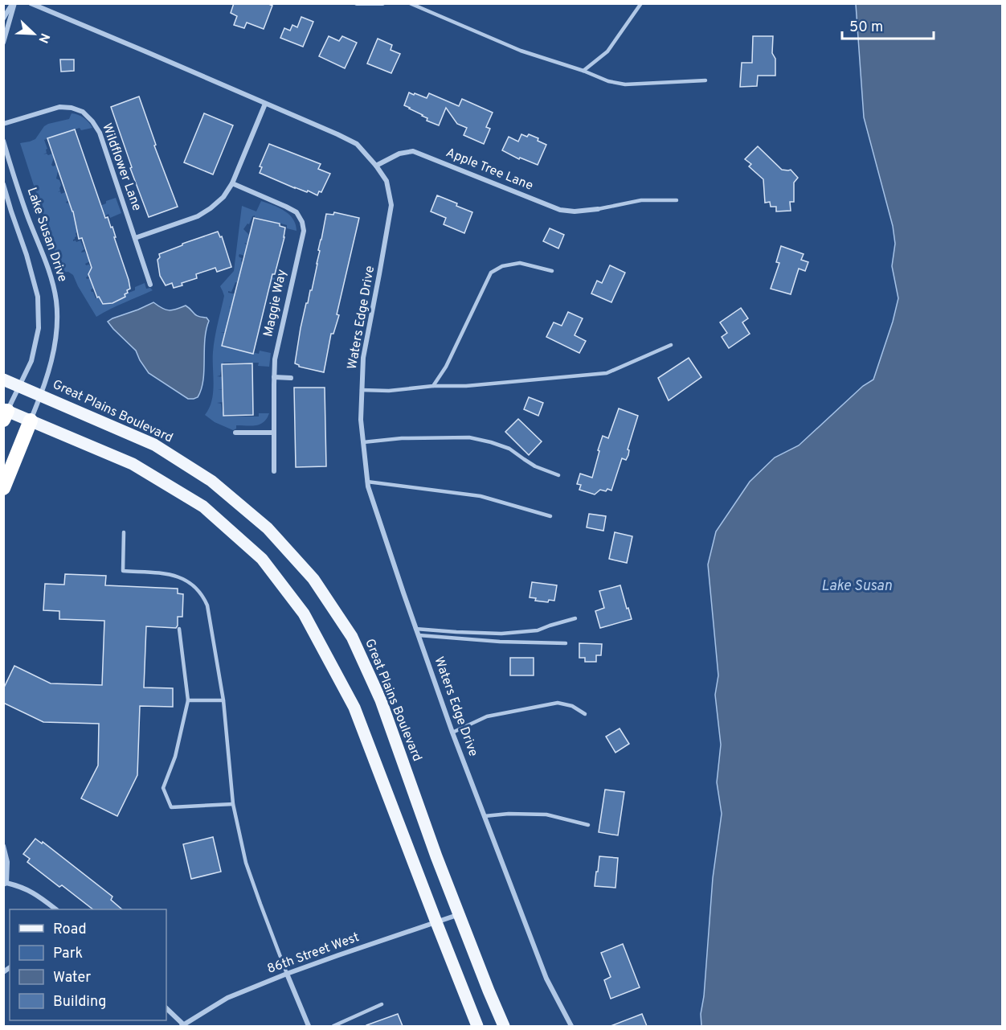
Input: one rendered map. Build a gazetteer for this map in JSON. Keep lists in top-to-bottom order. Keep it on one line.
{"streets":{"main road":["Great Plains Boulevard"],"street":["Wildflower Lane","Apple Tree Lane","Lake Susan Drive","Maggie Way","Waters Edge Drive","86th Street West"]},"crossings":[["Apple Tree Lane","Waters Edge Drive"],["Lake Susan Drive","Great Plains Boulevard"],["Great Plains Boulevard","86th Street West"]],"water":["Lake Susan"],"legend":["Road","Park","Water","Building"],"scale_bar":"50 m","north":"bottom right"}
